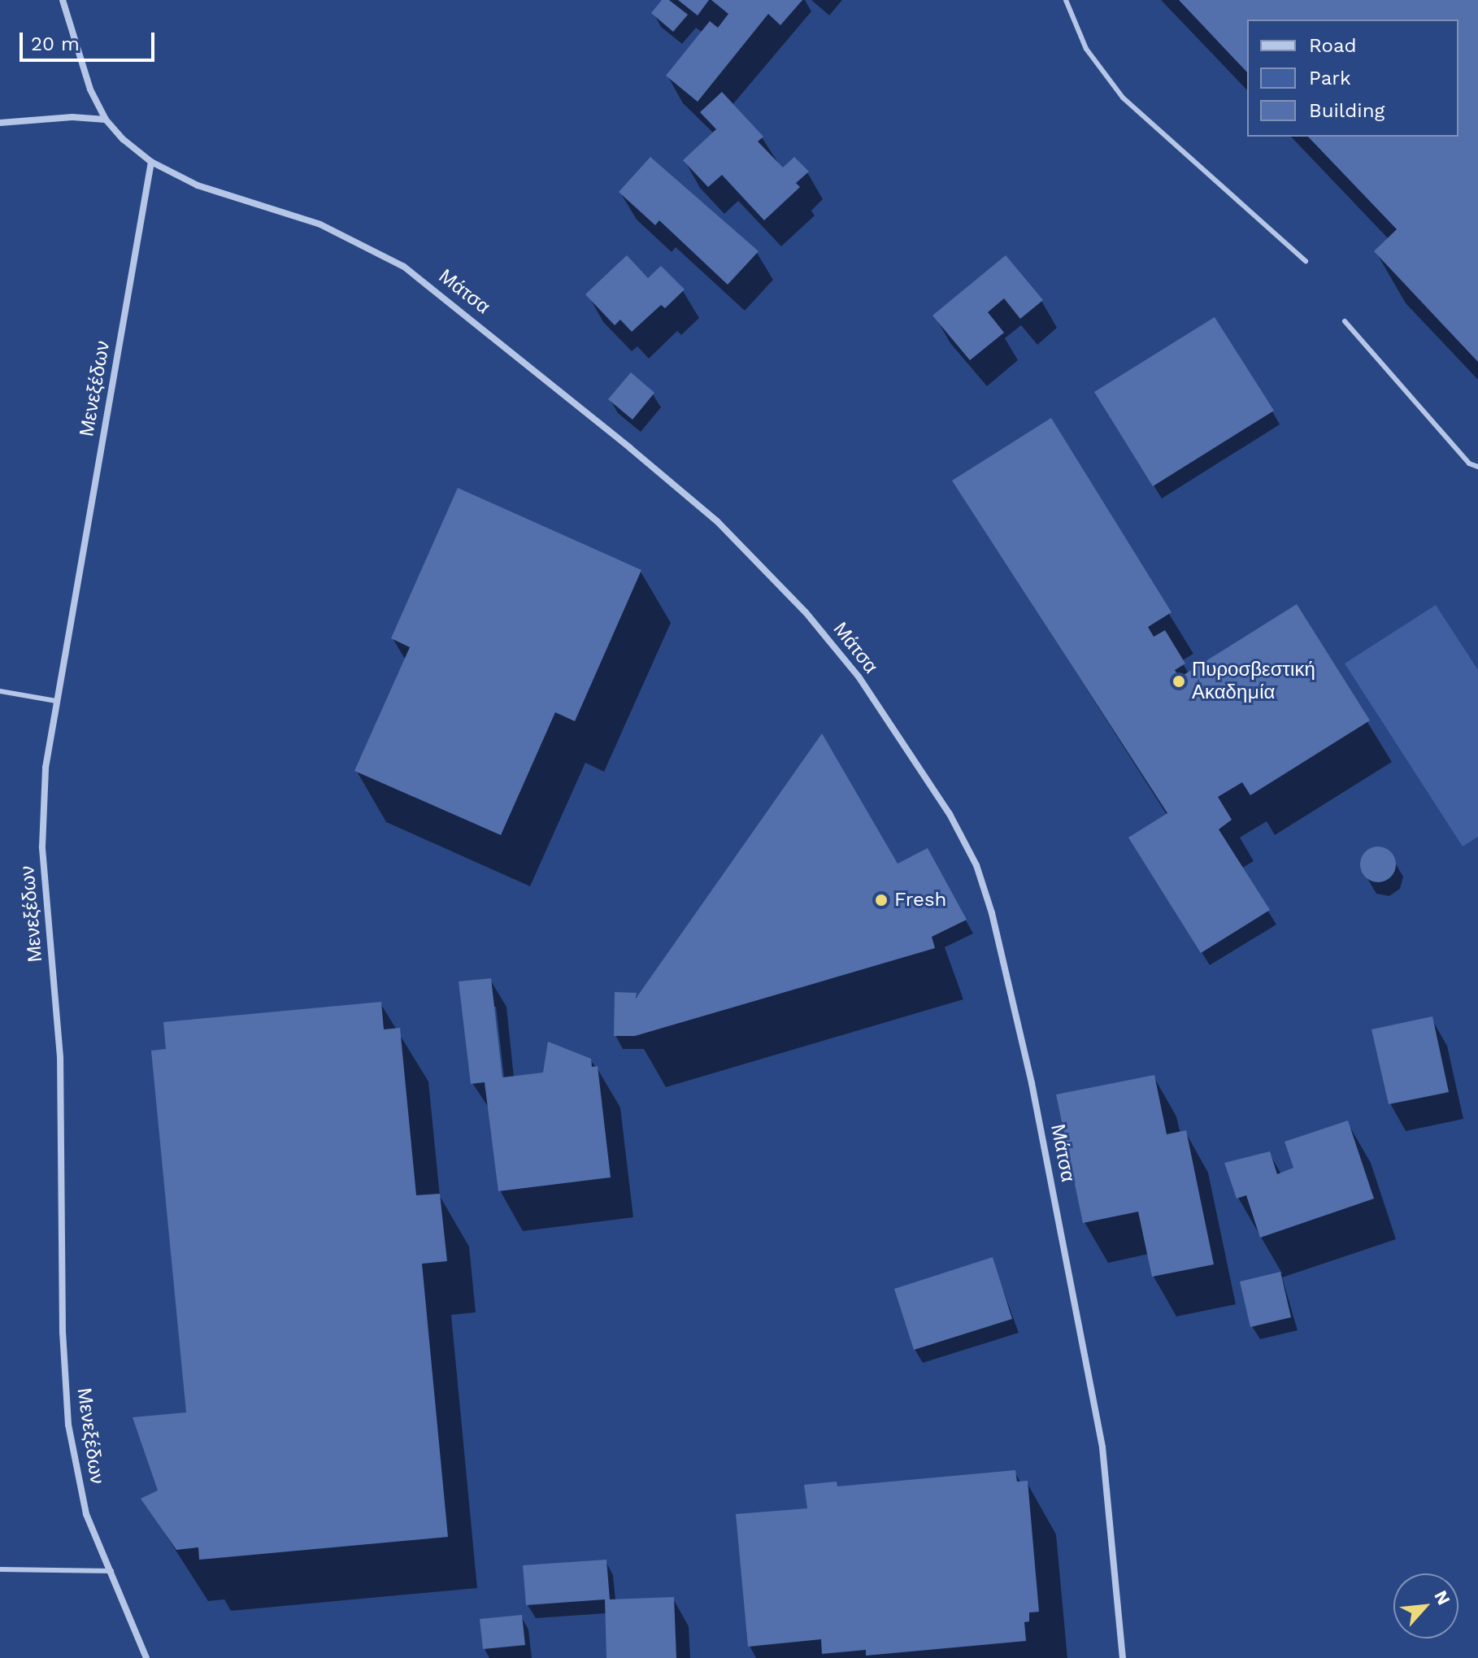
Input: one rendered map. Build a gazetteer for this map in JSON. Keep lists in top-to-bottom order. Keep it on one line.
{"streets":{"street":["Μάτσα","Μενεξέδων"]},"crossings":[["Μάτσα","Μενεξέδων"]],"places":["Πυροσβεστική Ακαδημία","Fresh"],"legend":["Road","Park","Building"],"scale_bar":"20 m","north":"top right"}
